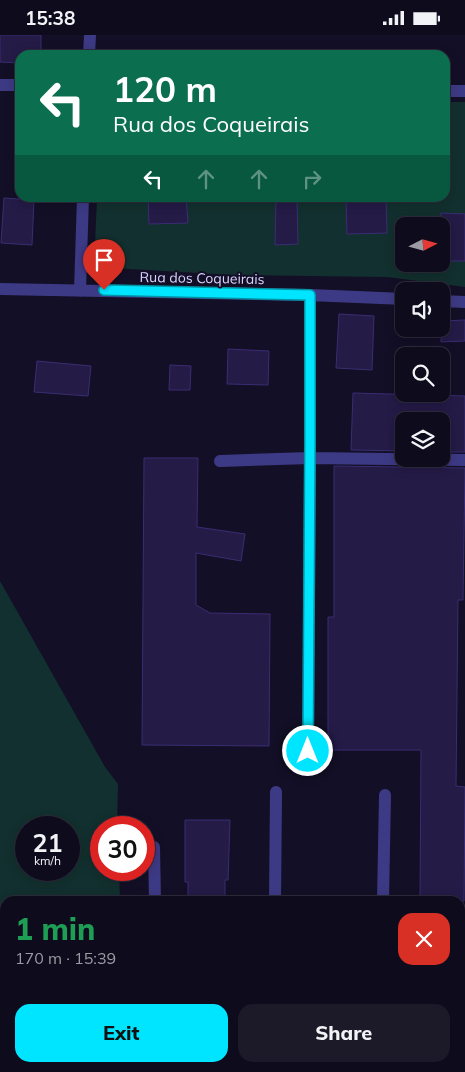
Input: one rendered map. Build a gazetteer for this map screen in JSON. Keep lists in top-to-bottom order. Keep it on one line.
{"streets":{"street":["Rua dos Coqueirais"]},"north":"right","page":{"status":"15:38","turn":["120 m","Rua dos Coqueirais"],"speed":"21 km/h","limit":"30","heading":["1 min","170 m · 15:39"],"buttons":["Exit","Share"]}}
